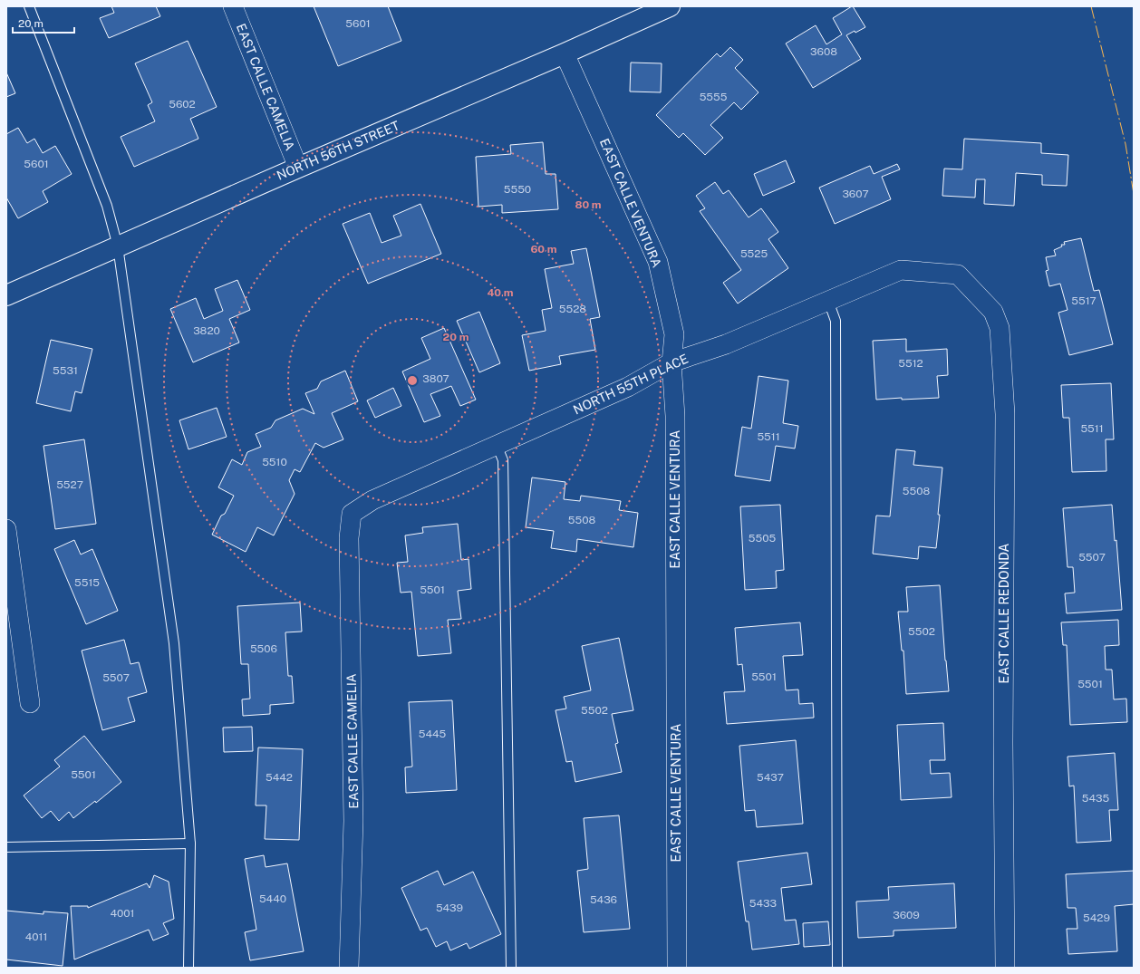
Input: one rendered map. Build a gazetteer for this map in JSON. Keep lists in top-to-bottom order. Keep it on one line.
{"streets":{"main road":["NORTH 56TH STREET"],"street":["EAST CALLE CAMELIA","EAST CALLE VENTURA","NORTH 55TH PLACE","EAST CALLE REDONDA"]},"crossings":[["EAST CALLE CAMELIA","NORTH 56TH STREET"],["EAST CALLE CAMELIA","NORTH 55TH PLACE"],["NORTH 56TH STREET","EAST CALLE VENTURA"],["EAST CALLE VENTURA","NORTH 55TH PLACE"],["NORTH 55TH PLACE","EAST CALLE REDONDA"]],"house_numbers":["5601","3608","5555","5602","5601","5550","3607","5525","5517","5528","3820","5512","5531","3807","5511","5511","5510","5527","5508","5508","5505","5507","5515","5501","5502","5506","5501","5507","5501","5502","5445","5501","5442","5437","5435","5440","5436","5433","5439","4001","3609","5429","4011"],"scale_bar":"20 m","rings":["80 m","60 m","40 m","20 m"]}
